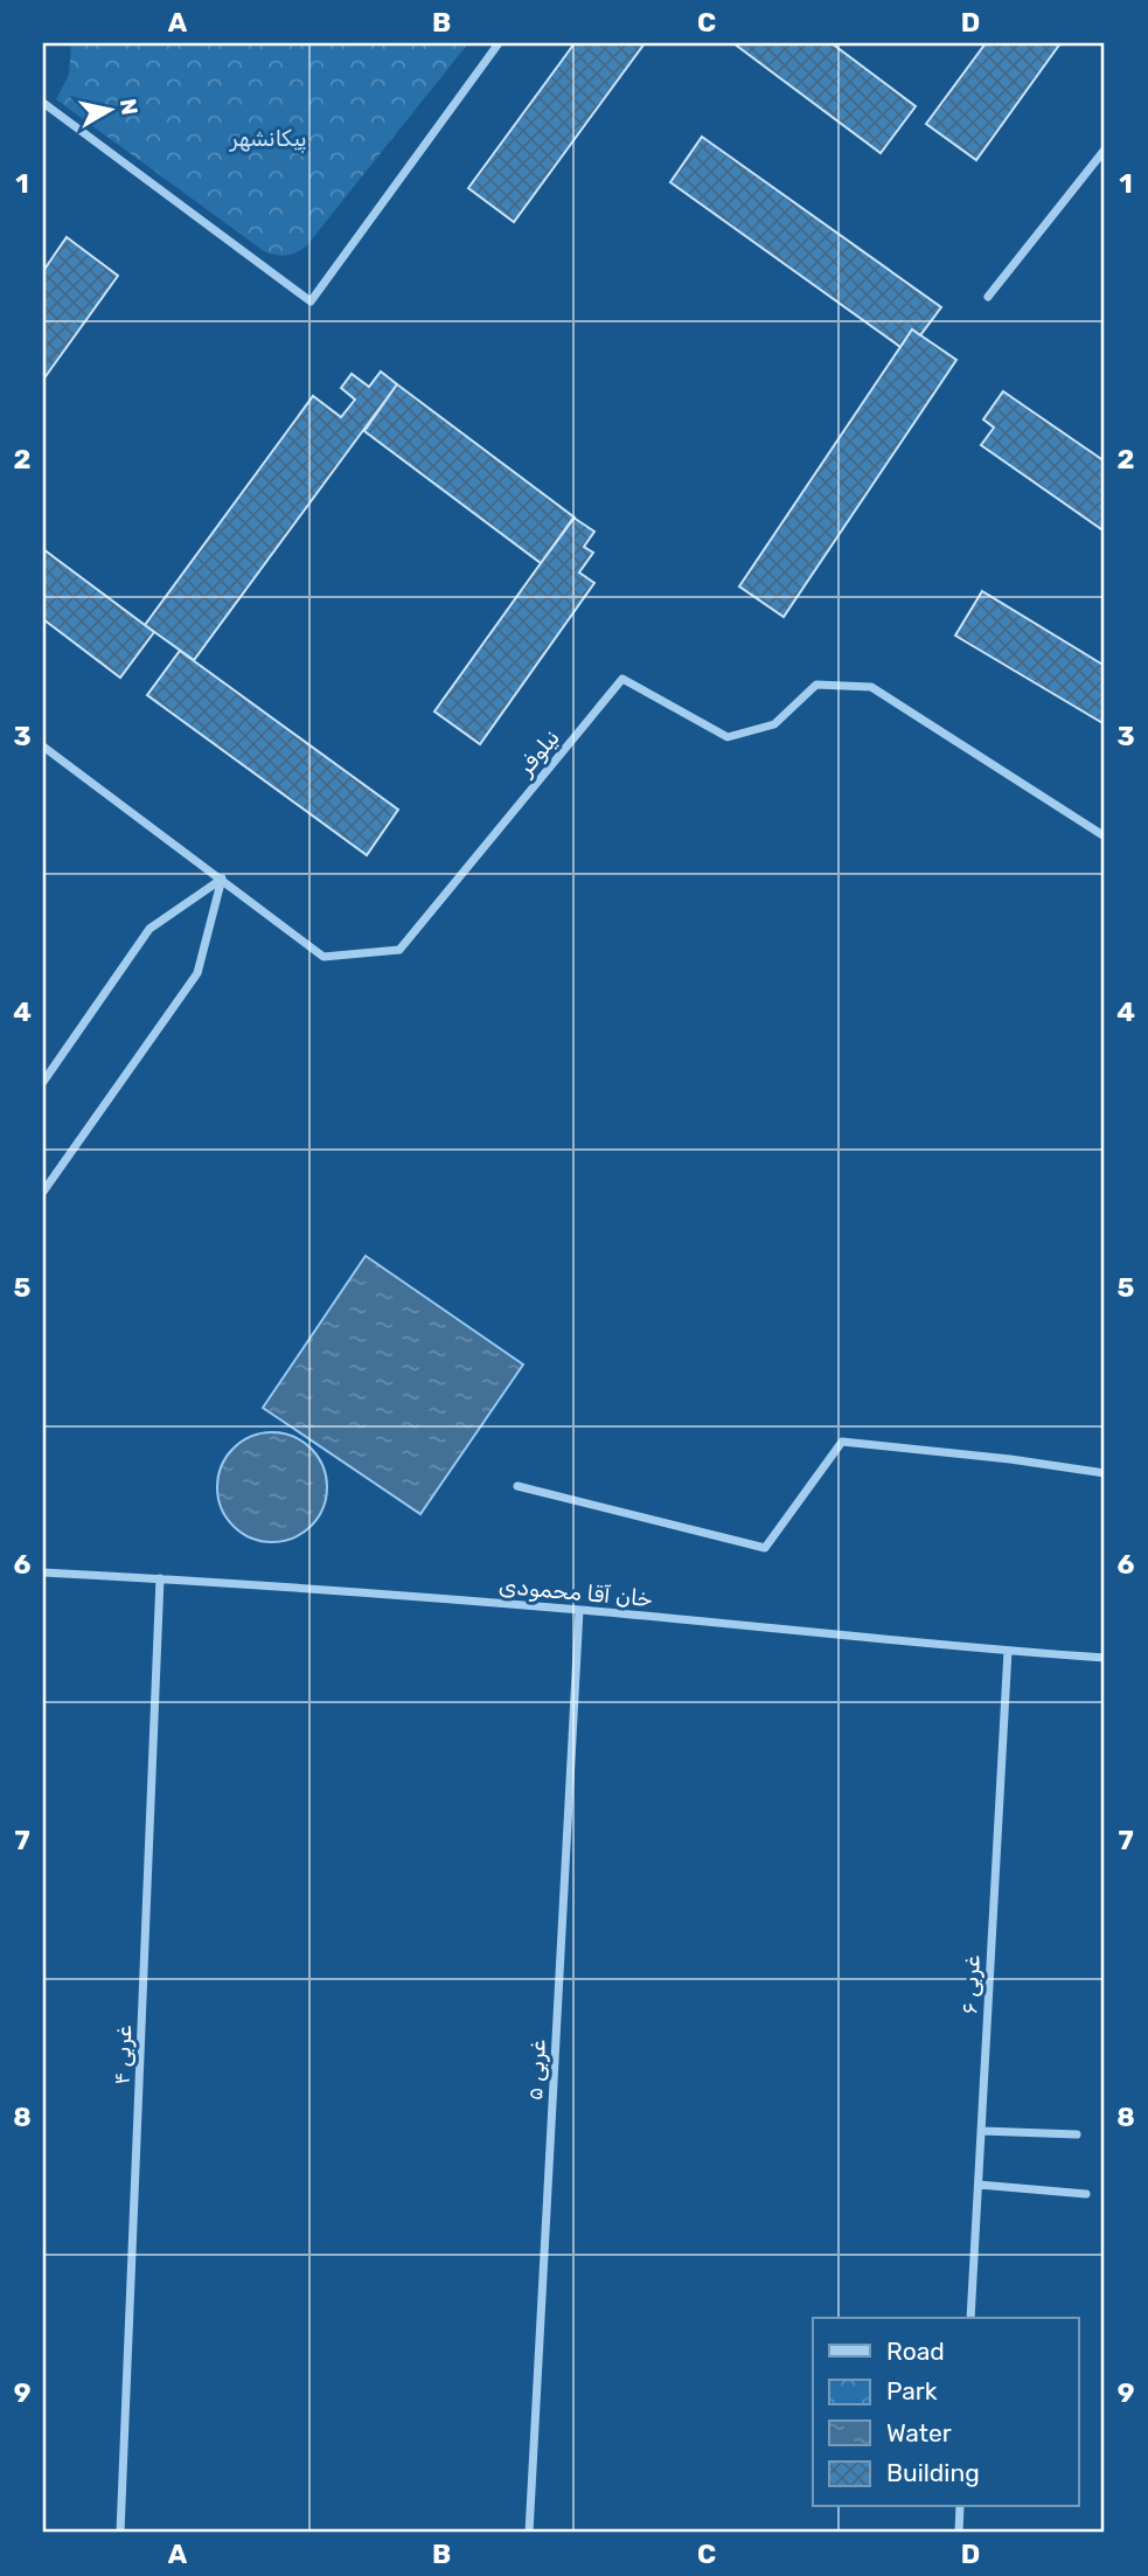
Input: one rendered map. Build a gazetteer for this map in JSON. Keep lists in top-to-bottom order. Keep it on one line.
{"streets":{"street":["نیلوفر","خان آقا محمودی","۶ غربی","۴ غربی","۵ غربی"]},"crossings":[["خان آقا محمودی","۶ غربی"],["خان آقا محمودی","۴ غربی"],["خان آقا محمودی","۵ غربی"]],"parks":["پیکانشهر"],"legend":["Road","Park","Water","Building"],"north":"right","grid":{"columns":["A","B","C","D"],"rows":["1","2","3","4","5","6","7","8","9"]}}
